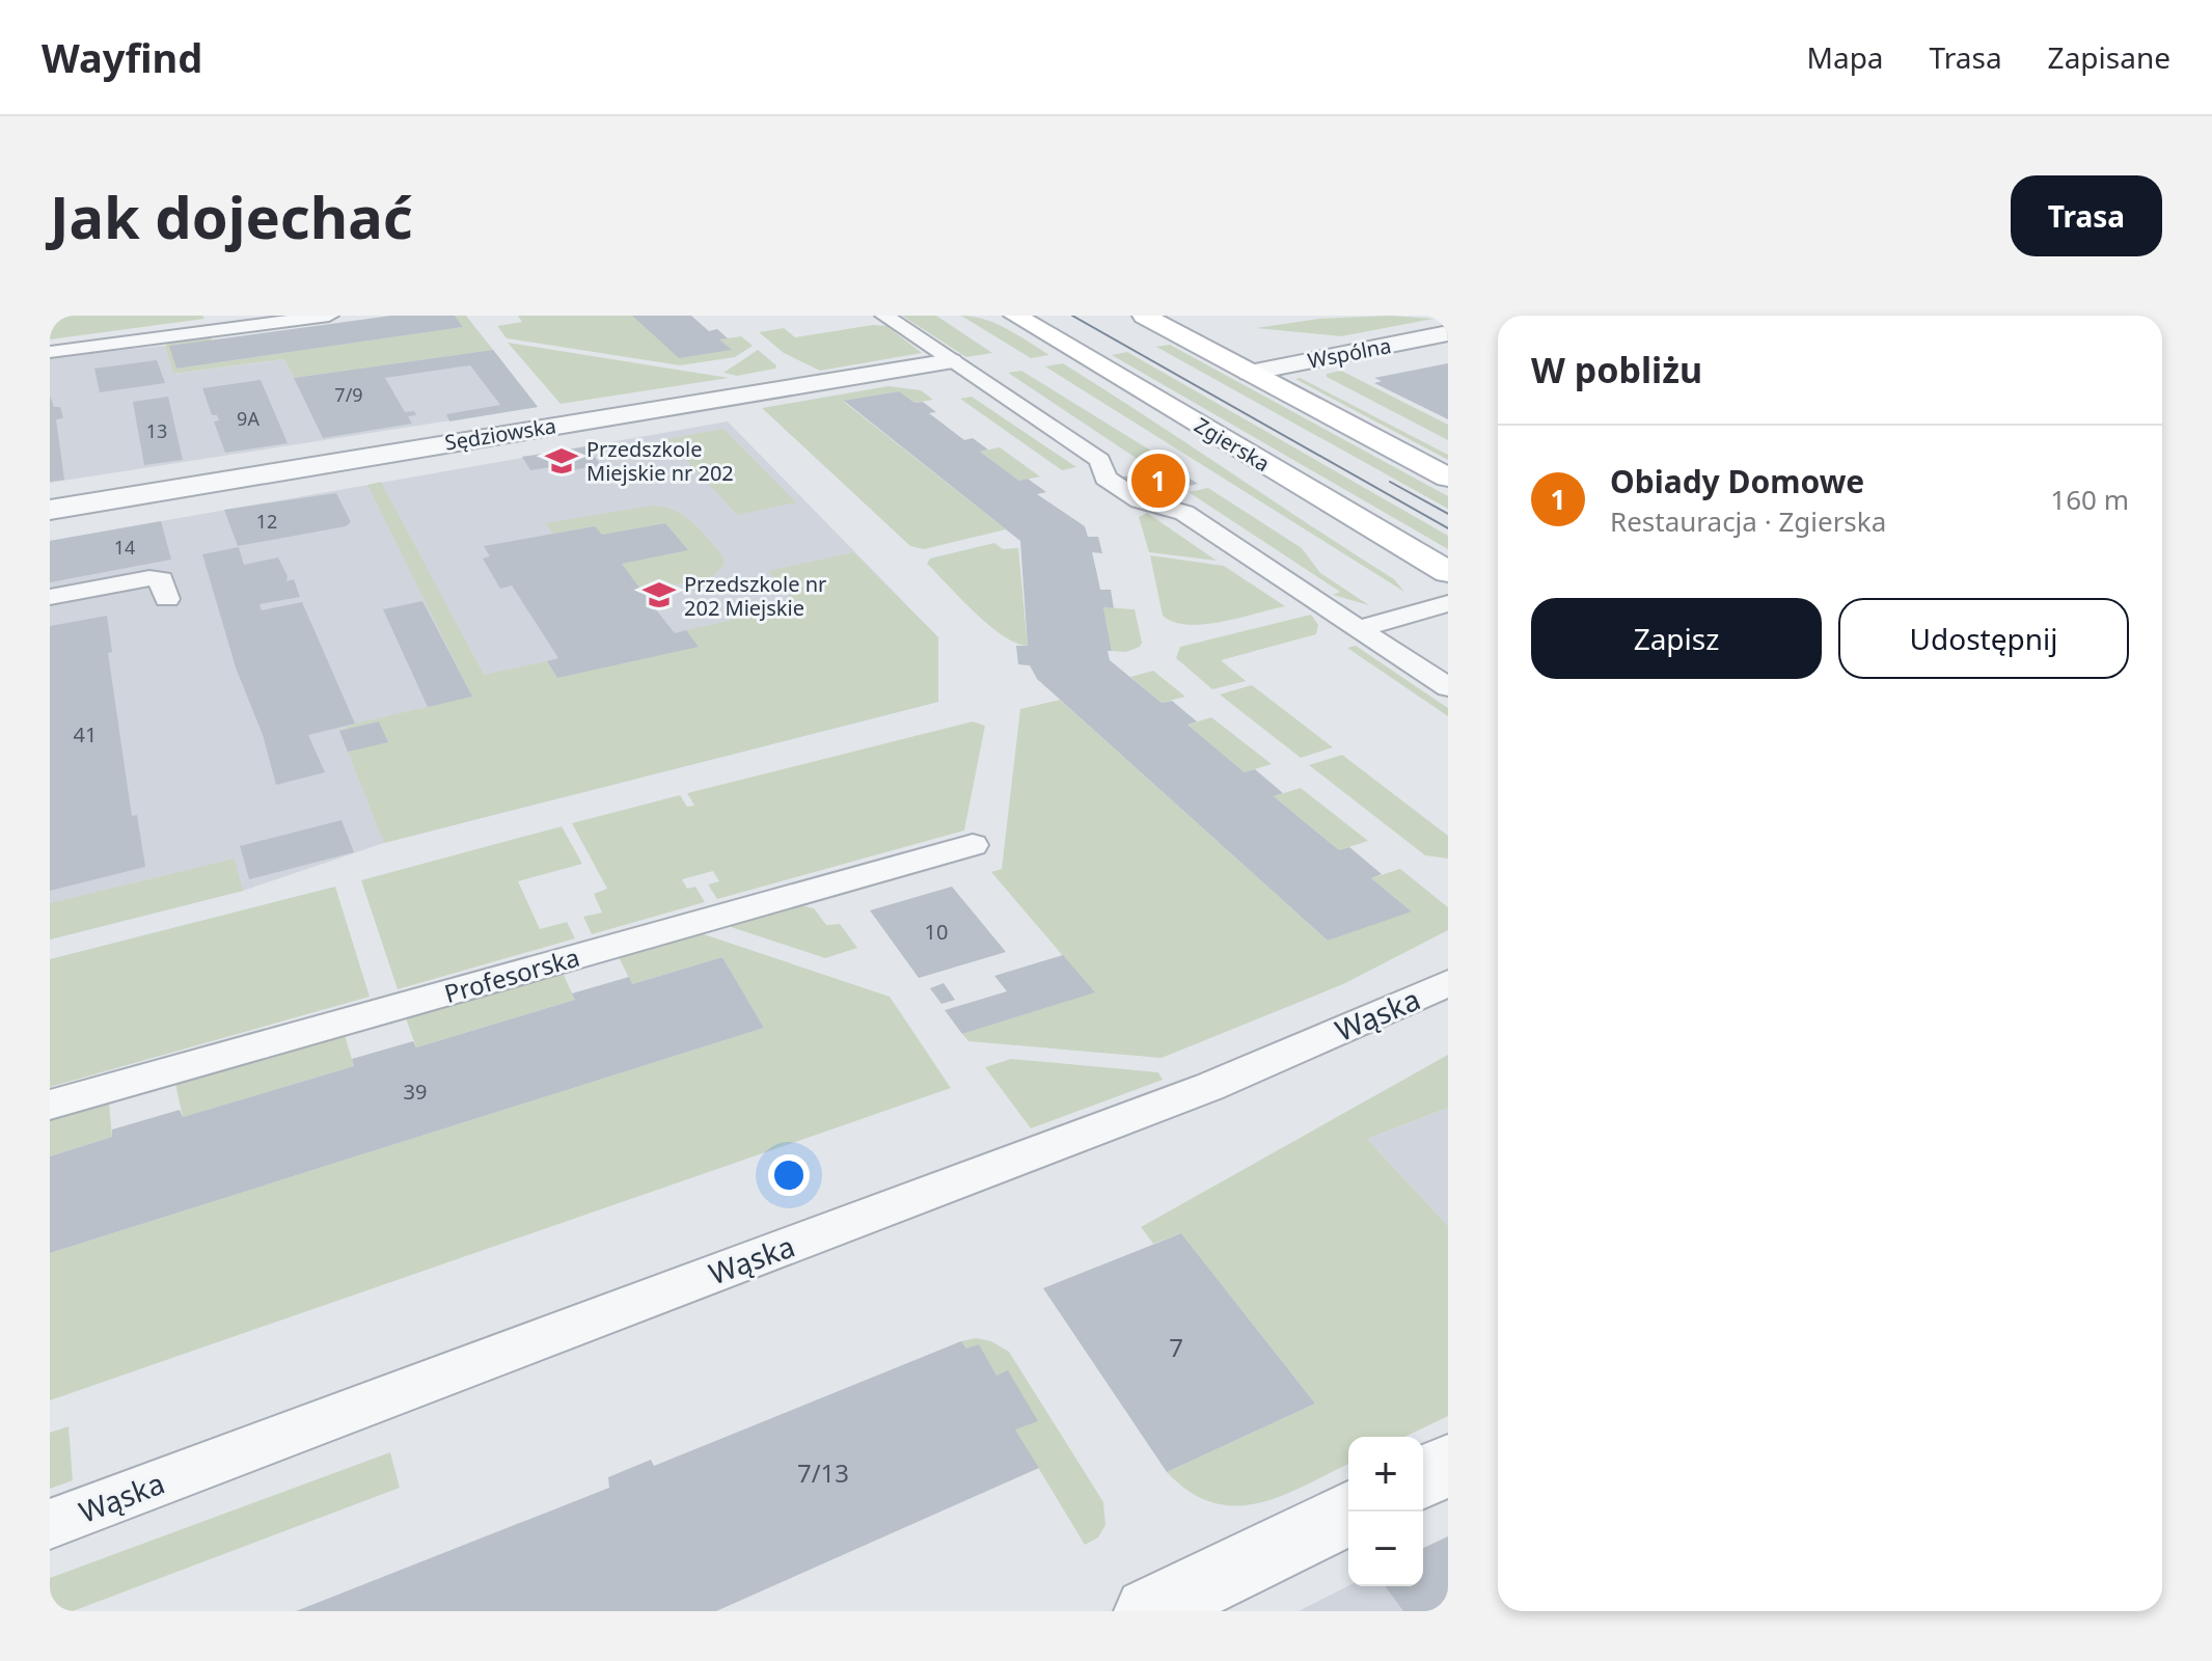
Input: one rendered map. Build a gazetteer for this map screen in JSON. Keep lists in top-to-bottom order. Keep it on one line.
{"streets":{"main road":["Zgierska"],"street":["Wspólna","Sędziowska"],"lane":["Profesorska","Wąska"]},"places":{"school or university":["Przedszkole Miejskie nr 202","Przedszkole nr 202 Miejskie"]},"house_numbers":["7/9","9A","13","12","14","41","10","39","7","7/13"],"page":{"header":"Wayfind","nav":["Mapa","Trasa","Zapisane"],"buttons":["Trasa",["Zapisz","Udostępnij"]],"title":"Jak dojechać","heading":"W pobliżu","list":[{"mark":"1","name":"Obiady Domowe","note":"Restauracja · Zgierska","value":"160 m"}],"pins":"1","map_buttons":["+","−"]}}
